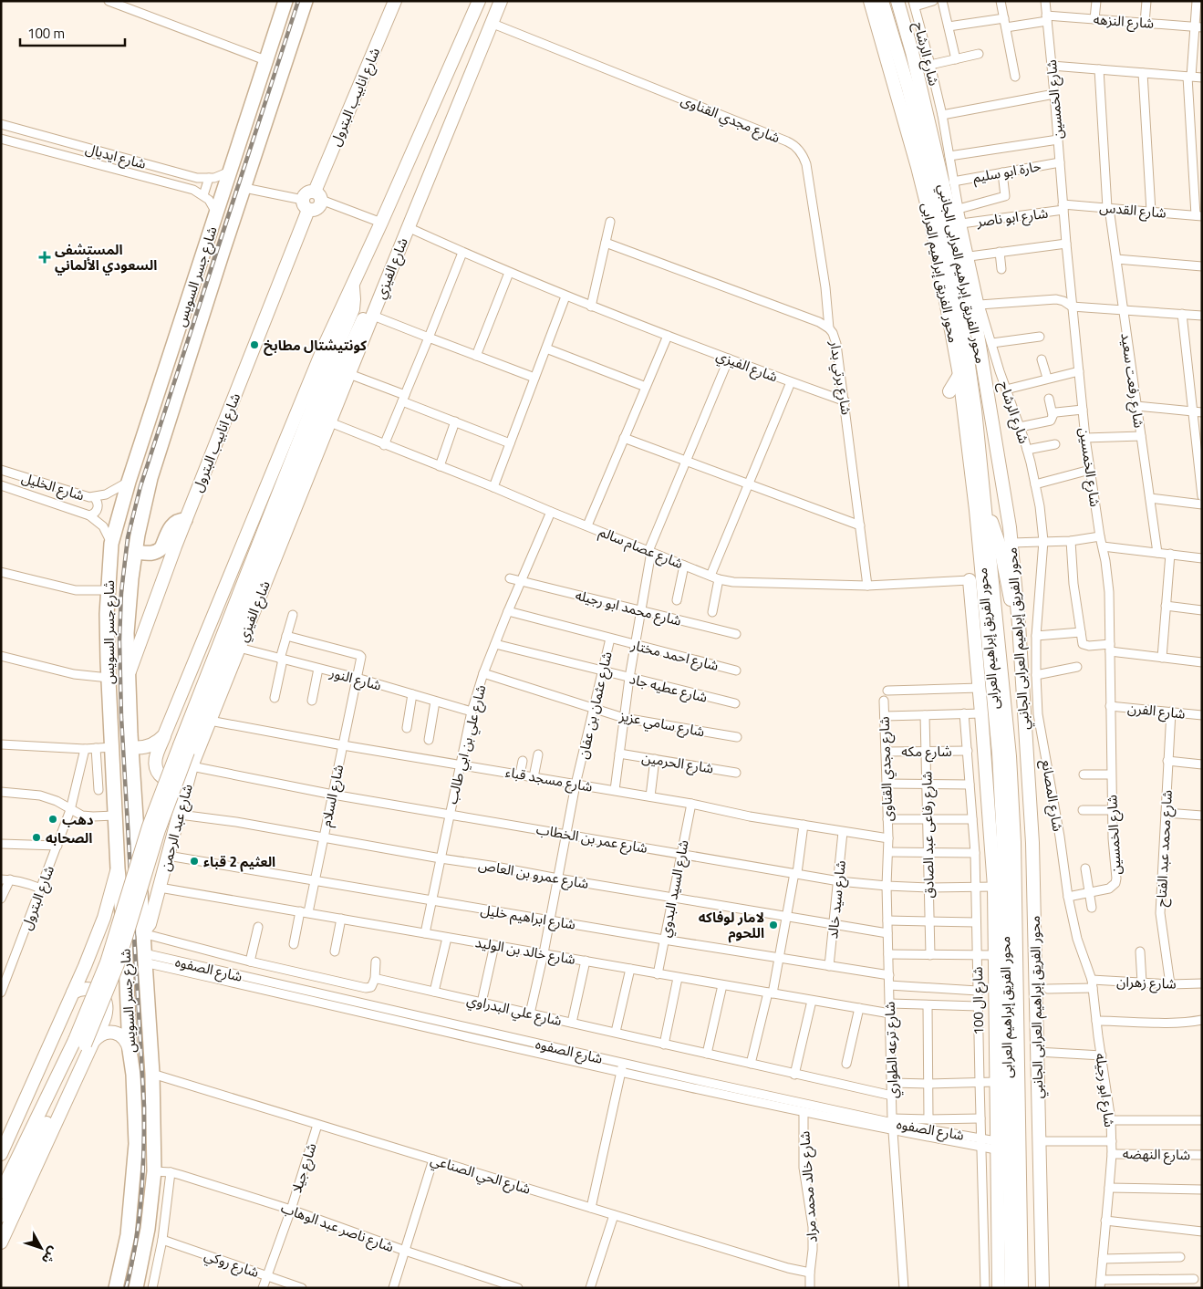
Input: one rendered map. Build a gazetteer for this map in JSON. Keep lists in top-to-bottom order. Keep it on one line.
{"streets":{"main road":["شارع انابيب البترول","شارع الفيزي","محور الفريق إبراهيم العرابى","محور الفريق إبراهيم العرابى الجانبي","شارع جسر السويس","شارع عبد الرحمن"],"street":["شارع النزهه","شارع الرشاح","شارع الخمسين","شارع مجدي القناوى","شارع ايديال","حارة ابو سليم","شارع القدس","شارع ابو ناصر","شارع برتي بدار","شارع رفعت سعيد","شارع الخليل","شارع عصام سالم","شارع محمد ابو رجيله","شارع احمد مختار","شارع النور","شارع عطيه جاد","شارع عثمان بن عفان","شارع الفرن","شارع سامي عزيز","شارع علي بن ابي طالب","شارع مكه","شارع الحرمين","شارع مسجد قباء","شارع السلام","شارع المصانع","شارع رفاعى عبد الصادق","شارع عمر بن الخطاب","شارع محمد عبد الفتاح","شارع عمرو بن العاص","شارع السيد البدوي","شارع البترول","شارع سيد خالد","شارع ابراهيم خليل","شارع خالد بن الوليد","شارع الصفوه","شارع زهران","شارع ال 100","شارع علي البدراوي","شارع ترعه الطواري","شارع ابو رجيله","شارع النهضه","شارع جيلا","شارع الحي الصناعي","شارع خالد محمد مراد","شارع ناصر عبد الوهاب","شارع روكي"]},"crossings":[["شارع النزهه","شارع الخمسين"],["شارع الرشاح","حارة ابو سليم"],["شارع الرشاح","شارع ابو ناصر"],["شارع الرشاح","شارع المصانع"],["شارع انابيب البترول","شارع جسر السويس"],["شارع الخمسين","حارة ابو سليم"],["شارع الخمسين","شارع القدس"],["شارع الخمسين","شارع ابو ناصر"],["شارع الخمسين","شارع الفرن"],["شارع الخمسين","شارع المصانع"],["شارع الخمسين","شارع ابو رجيله"],["شارع مجدي القناوى","شارع برتي بدار"],["شارع مجدي القناوى","شارع مكه"],["شارع مجدي القناوى","شارع مسجد قباء"],["شارع مجدي القناوى","شارع ترعه الطواري"],["شارع ايديال","شارع جسر السويس"],["شارع القدس","شارع ابو ناصر"],["شارع القدس","شارع رفعت سعيد"],["شارع الفيزي","شارع برتي بدار"],["شارع الفيزي","شارع عصام سالم"],["شارع الفيزي","شارع النور"],["شارع الفيزي","شارع مسجد قباء"],["شارع الفيزي","شارع عبد الرحمن"],["محور الفريق إبراهيم العرابى","شارع عمر بن الخطاب"],["شارع جسر السويس","شارع الخليل"],["شارع جسر السويس","شارع عبد الرحمن"],["شارع جسر السويس","شارع الصفوه"],["شارع جسر السويس","شارع علي البدراوي"],["شارع جسر السويس","شارع الحي الصناعي"],["شارع جسر السويس","شارع ناصر عبد الوهاب"],["شارع برتي بدار","شارع عصام سالم"],["شارع عصام سالم","شارع علي بن ابي طالب"],["شارع محمد ابو رجيله","شارع علي بن ابي طالب"],["شارع احمد مختار","شارع عثمان بن عفان"],["شارع احمد مختار","شارع علي بن ابي طالب"],["شارع النور","شارع علي بن ابي طالب"],["شارع النور","شارع السلام"],["شارع عطيه جاد","شارع عثمان بن عفان"],["شارع عطيه جاد","شارع علي بن ابي طالب"],["شارع عثمان بن عفان","شارع سامي عزيز"],["شارع عثمان بن عفان","شارع مسجد قباء"],["شارع عثمان بن عفان","شارع عمر بن الخطاب"],["شارع عثمان بن عفان","شارع عمرو بن العاص"],["شارع عثمان بن عفان","شارع ابراهيم خليل"],["شارع عثمان بن عفان","شارع خالد بن الوليد"],["شارع عثمان بن عفان","شارع علي البدراوي"],["شارع الفرن","شارع محمد عبد الفتاح"],["شارع سامي عزيز","شارع علي بن ابي طالب"],["شارع علي بن ابي طالب","شارع مسجد قباء"],["شارع علي بن ابي طالب","شارع عمر بن الخطاب"],["شارع علي بن ابي طالب","شارع عمرو بن العاص"],["شارع علي بن ابي طالب","شارع ابراهيم خليل"],["شارع علي بن ابي طالب","شارع خالد بن الوليد"],["شارع مكه","شارع رفاعى عبد الصادق"],["شارع مكه","شارع ال 100"],["شارع مسجد قباء","شارع السلام"],["شارع مسجد قباء","شارع عبد الرحمن"],["شارع مسجد قباء","شارع السيد البدوي"],["شارع مسجد قباء","شارع سيد خالد"],["شارع مسجد قباء","شارع ترعه الطواري"],["شارع السلام","شارع عمر بن الخطاب"],["شارع السلام","شارع عمرو بن العاص"],["شارع السلام","شارع ابراهيم خليل"],["شارع السلام","شارع خالد بن الوليد"],["شارع المصانع","شارع ابو رجيله"],["شارع عبد الرحمن","شارع عمر بن الخطاب"],["شارع عبد الرحمن","شارع عمرو بن العاص"],["شارع عبد الرحمن","شارع ابراهيم خليل"],["شارع عبد الرحمن","شارع خالد بن الوليد"],["شارع عبد الرحمن","شارع علي البدراوي"],["شارع رفاعى عبد الصادق","شارع عمر بن الخطاب"],["شارع عمر بن الخطاب","شارع السيد البدوي"],["شارع عمر بن الخطاب","شارع سيد خالد"],["شارع عمر بن الخطاب","شارع ال 100"],["شارع عمر بن الخطاب","شارع ترعه الطواري"],["شارع محمد عبد الفتاح","شارع زهران"],["شارع عمرو بن العاص","شارع السيد البدوي"],["شارع عمرو بن العاص","شارع سيد خالد"],["شارع عمرو بن العاص","شارع ترعه الطواري"],["شارع السيد البدوي","شارع ابراهيم خليل"],["شارع السيد البدوي","شارع خالد بن الوليد"],["شارع سيد خالد","شارع ابراهيم خليل"],["شارع ابراهيم خليل","شارع ترعه الطواري"],["شارع خالد بن الوليد","شارع ترعه الطواري"],["شارع الصفوه","شارع ال 100"],["شارع الصفوه","شارع ترعه الطواري"],["شارع الصفوه","شارع خالد محمد مراد"],["شارع زهران","شارع ابو رجيله"],["شارع علي البدراوي","شارع ترعه الطواري"],["شارع ابو رجيله","شارع النهضه"],["شارع جيلا","شارع الحي الصناعي"],["شارع جيلا","شارع ناصر عبد الوهاب"],["شارع جيلا","شارع روكي"],["شارع الحي الصناعي","شارع خالد محمد مراد"]],"places":{"health":["المستشفى السعودي الألماني"],"other":["كونتيشتال مطابخ","دهب","الصحابه","العثيم 2 قباء","لامار لوفاكه اللحوم"]},"scale_bar":"100 m","north":"bottom right"}
